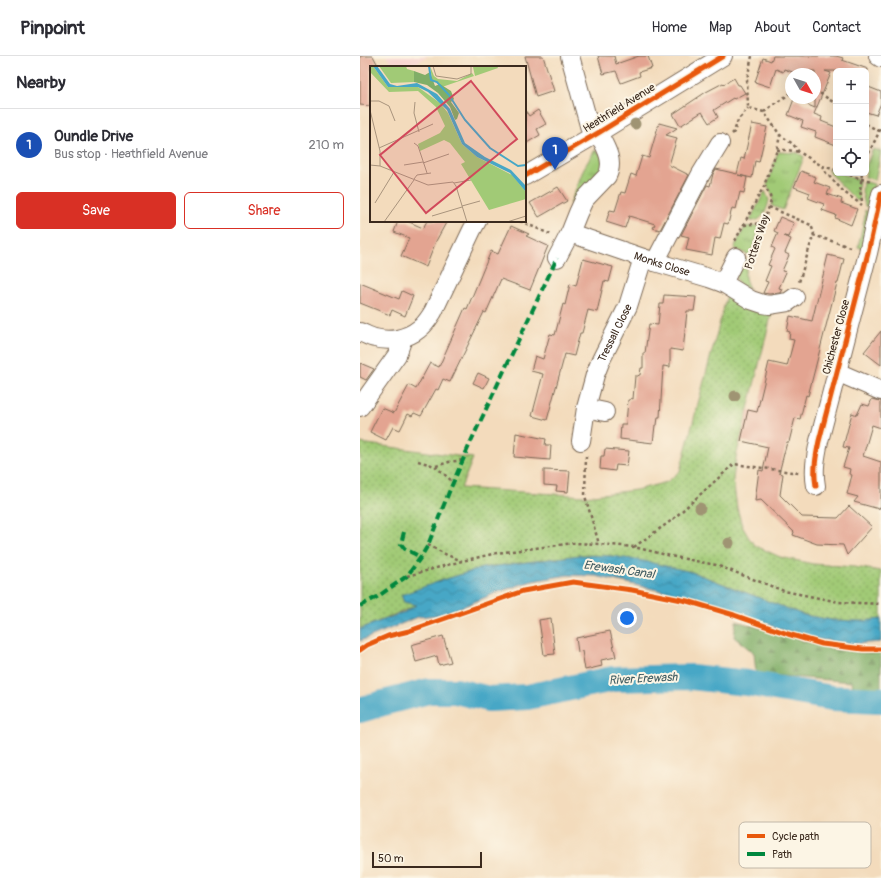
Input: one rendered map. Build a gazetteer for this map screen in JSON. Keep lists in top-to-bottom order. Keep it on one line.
{"streets":{"street":["Heathfield Avenue","Potters Way","Monks Close","Tressall Close","Chichester Close"]},"crossings":[["Potters Way","Monks Close"],["Monks Close","Tressall Close"]],"water":["Erewash Canal","River Erewash"],"legend":["Cycle path","Path"],"scale_bar":"50 m","north":"bottom right","page":{"header":"Pinpoint","nav":["Home","Map","About","Contact"],"heading":"Nearby","map_buttons":["+","−"],"list":[{"mark":"1","name":"Oundle Drive","note":"Bus stop · Heathfield Avenue","value":"210 m"}],"pins":"1","buttons":["Save","Share"],"scale":"50 m"}}
